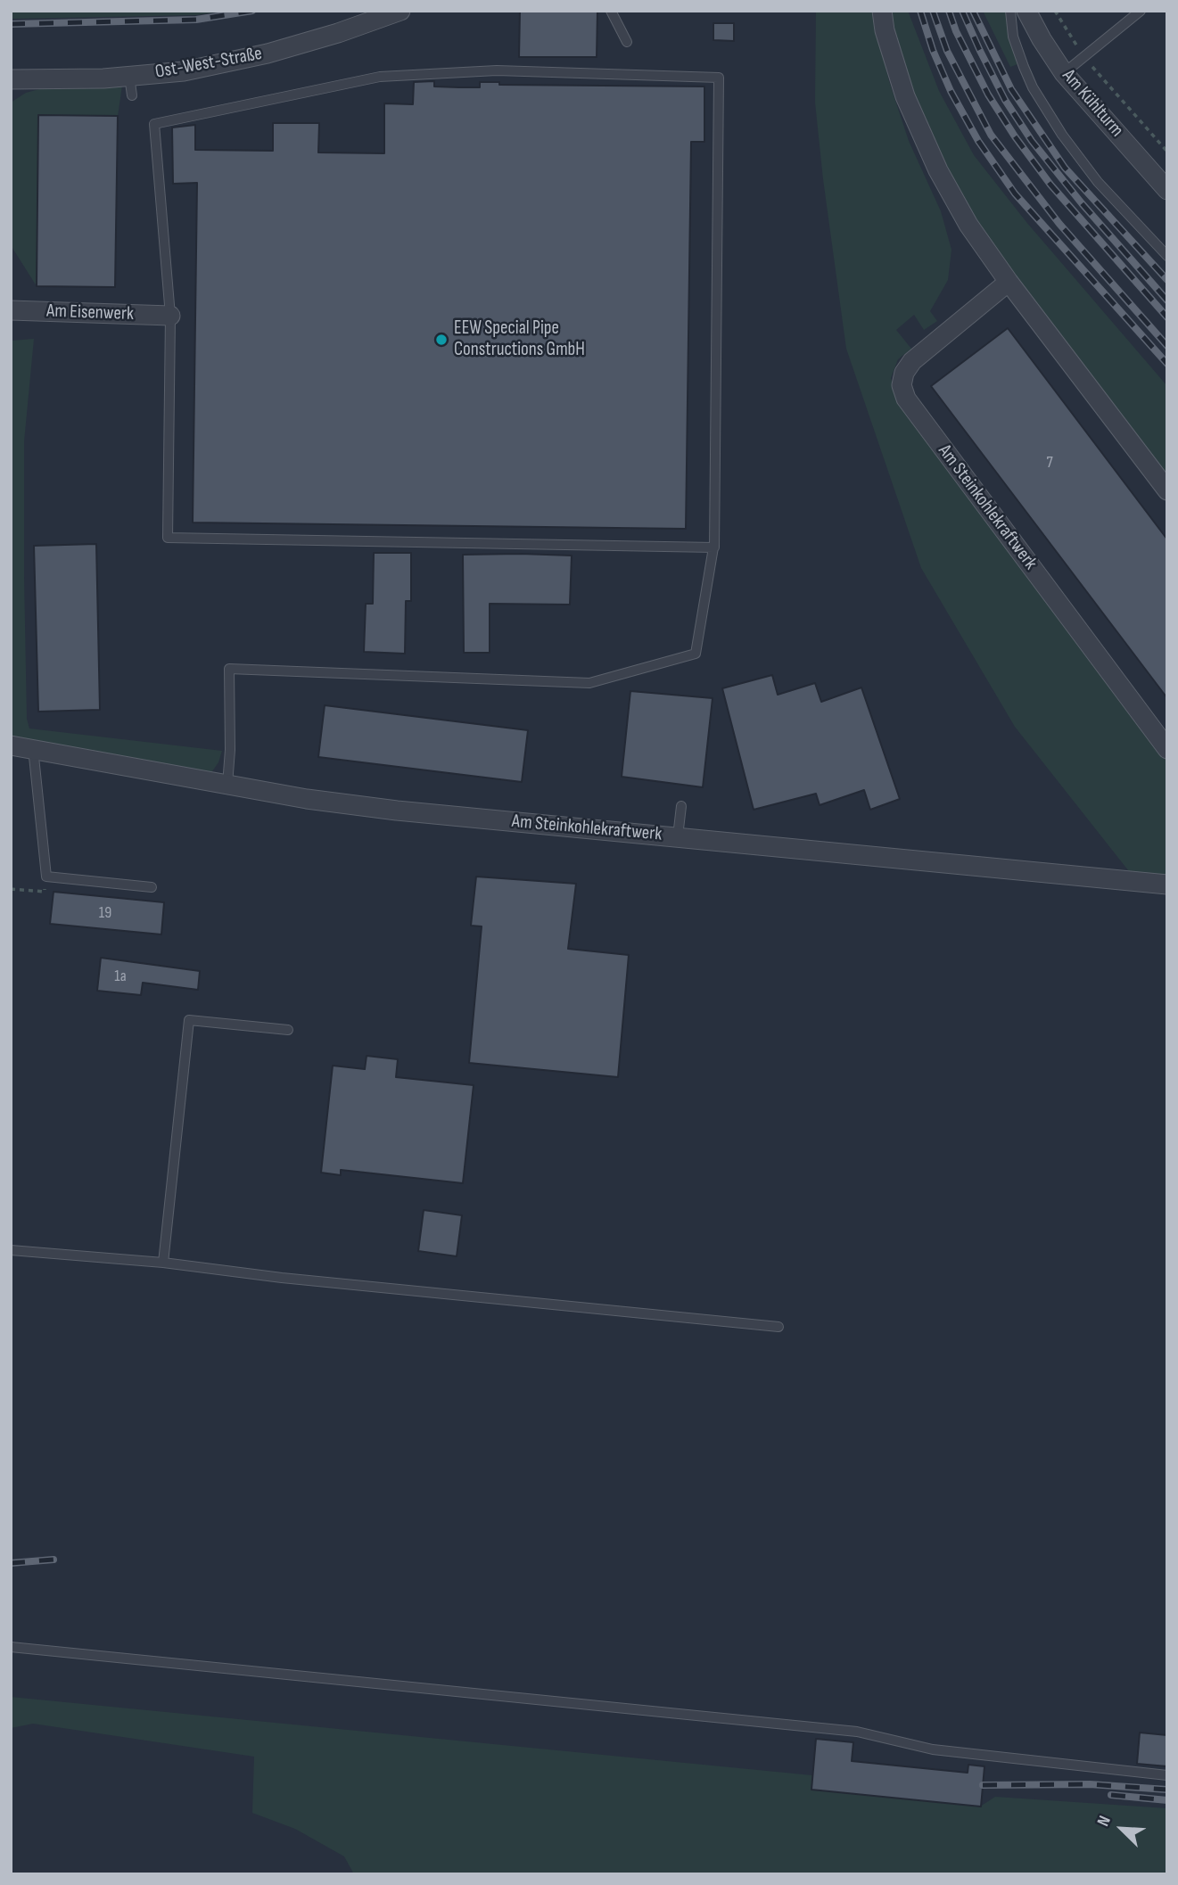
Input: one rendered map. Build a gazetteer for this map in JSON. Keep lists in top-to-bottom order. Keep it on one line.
{"streets":{"street":["Ost-West-Straße","Am Kühlturm","Am Eisenwerk","Am Steinkohlekraftwerk"]},"places":["EEW Special Pipe Constructions GmbH"],"house_numbers":["7","19","1a"],"north":"top left"}
